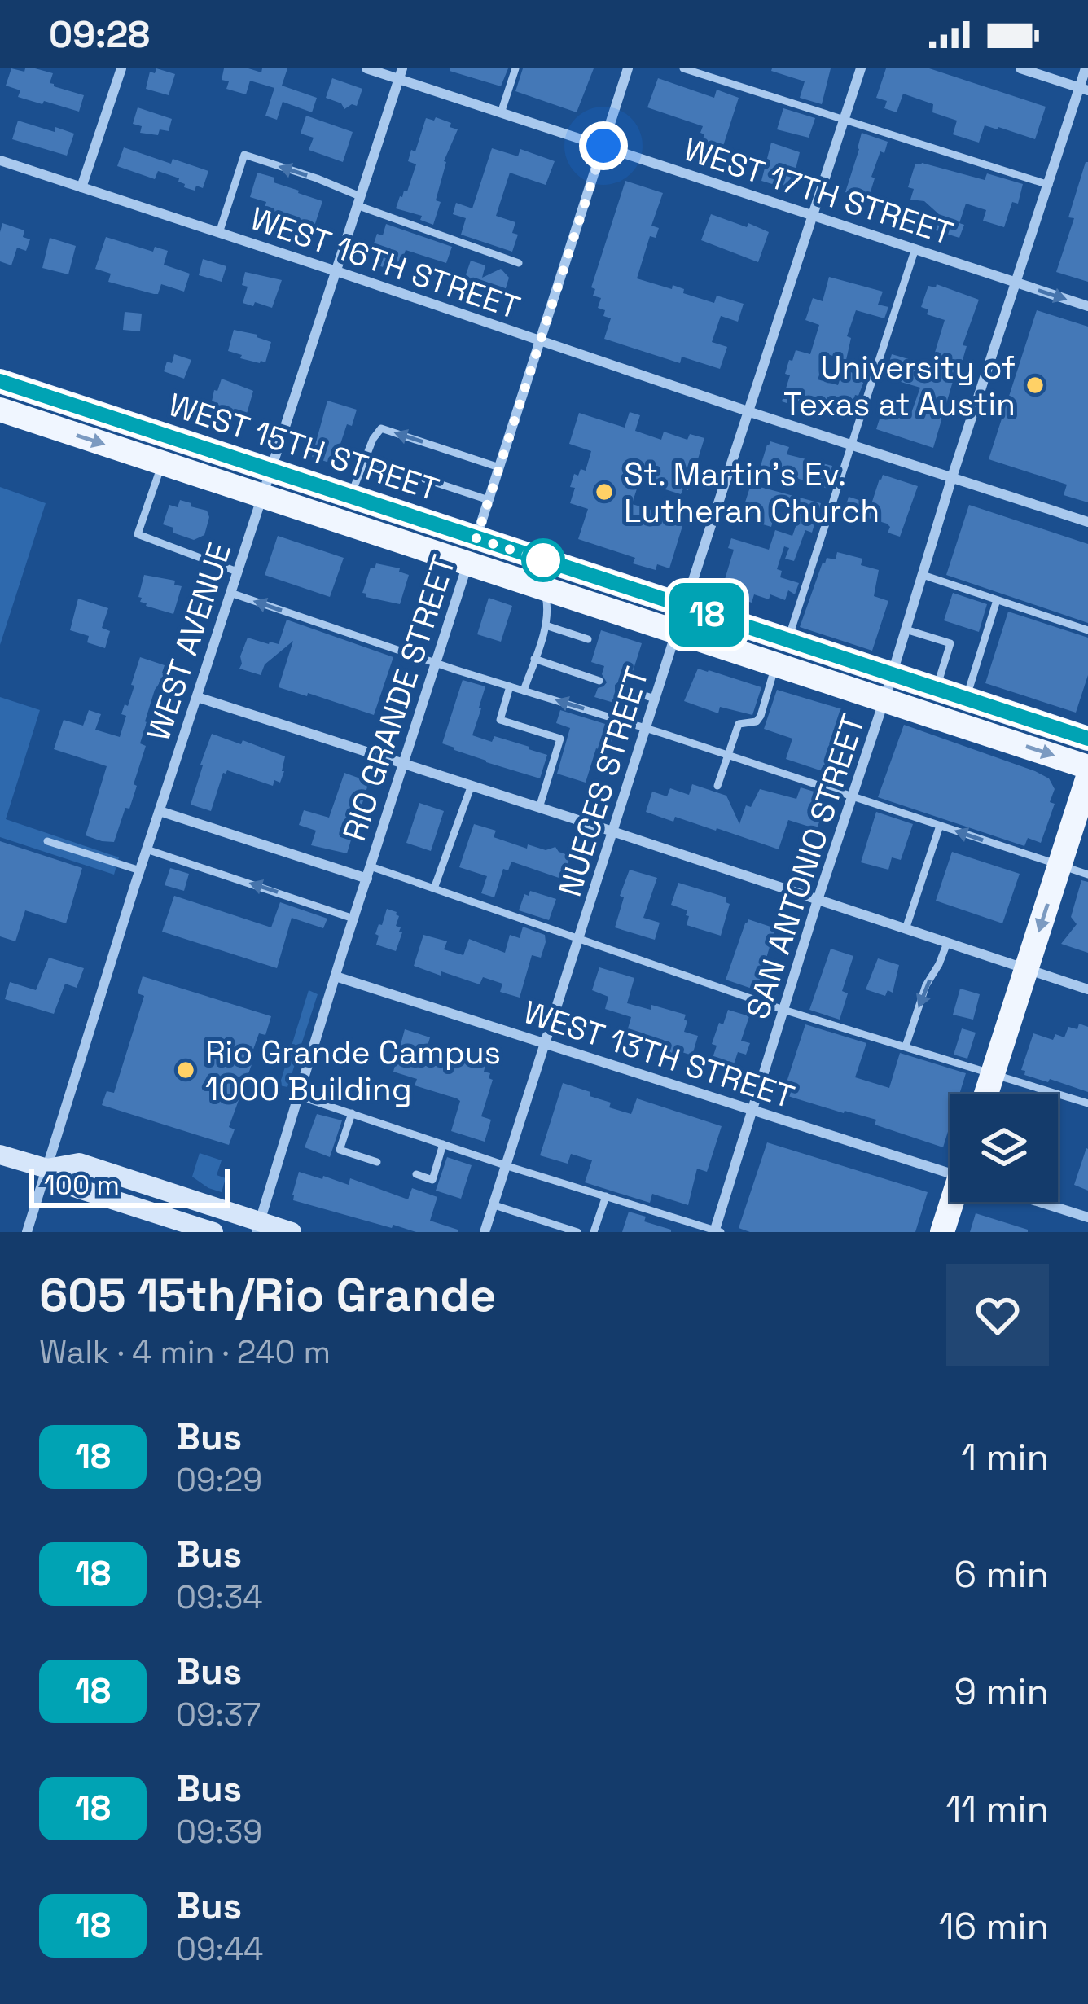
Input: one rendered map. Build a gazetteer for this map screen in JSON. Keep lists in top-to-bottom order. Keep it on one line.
{"streets":{"main road":["WEST 15TH STREET"],"street":["WEST 17TH STREET","WEST 16TH STREET","WEST AVENUE","RIO GRANDE STREET","NUECES STREET","SAN ANTONIO STREET","WEST 13TH STREET"]},"crossings":[["WEST 17TH STREET","WEST AVENUE"],["WEST 17TH STREET","RIO GRANDE STREET"],["WEST 17TH STREET","NUECES STREET"],["WEST 17TH STREET","SAN ANTONIO STREET"],["WEST 16TH STREET","WEST AVENUE"],["WEST 16TH STREET","RIO GRANDE STREET"],["WEST 16TH STREET","NUECES STREET"],["WEST 16TH STREET","SAN ANTONIO STREET"],["WEST 15TH STREET","WEST AVENUE"],["WEST 15TH STREET","RIO GRANDE STREET"],["WEST 15TH STREET","NUECES STREET"],["WEST 15TH STREET","SAN ANTONIO STREET"],["RIO GRANDE STREET","WEST 13TH STREET"],["NUECES STREET","WEST 13TH STREET"],["SAN ANTONIO STREET","WEST 13TH STREET"]],"places":["University of Texas at Austin","St. Martin's Ev. Lutheran Church","Rio Grande Campus 1000 Building"],"lines":["bus line 18"],"scale_bar":"100 m","page":{"status":"09:28","on_map":"18","scale":"100 m","heading":["605 15th/Rio Grande","Walk · 4 min · 240 m"],"list":[{"mark":"18","name":"Bus","note":"09:29","value":"1 min"},{"mark":"18","name":"Bus","note":"09:34","value":"6 min"},{"mark":"18","name":"Bus","note":"09:37","value":"9 min"},{"mark":"18","name":"Bus","note":"09:39","value":"11 min"},{"mark":"18","name":"Bus","note":"09:44","value":"16 min"}]}}
